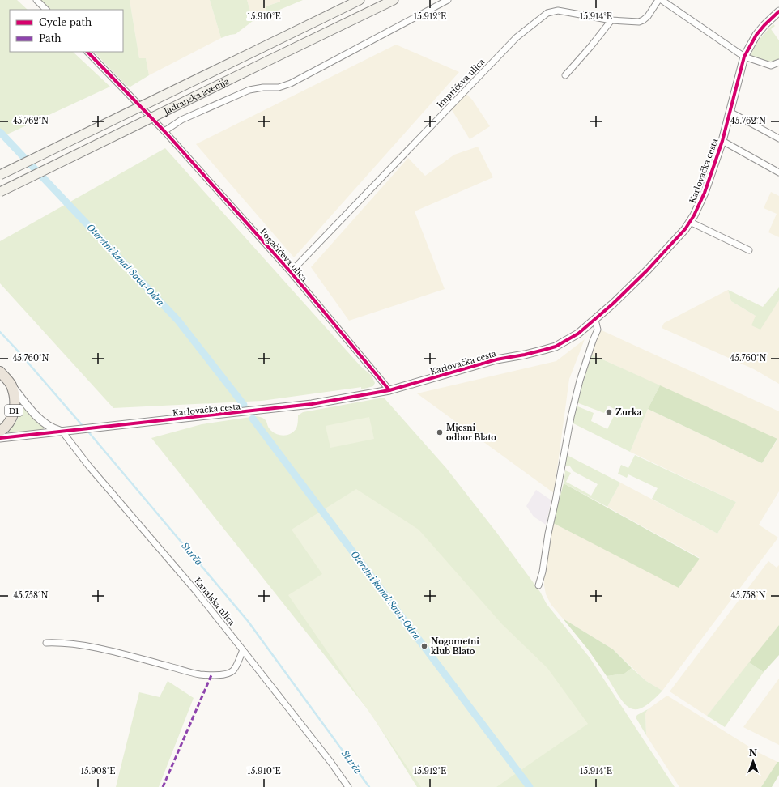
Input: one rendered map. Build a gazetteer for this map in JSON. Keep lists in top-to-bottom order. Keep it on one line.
{"streets":{"main road":["Jadranska avenija","D1"],"street":["Imprićeva ulica","Karlovačka cesta","Pogačićeva ulica","Kanalska ulica"]},"crossings":[["Imprićeva ulica","Pogačićeva ulica"],["Karlovačka cesta","Pogačićeva ulica"],["Karlovačka cesta","Kanalska ulica"]],"water":["Oteretni kanal Sava-Odra","Starča"],"places":["Zurka","Mjesni odbor Blato","Nogometni klub Blato"],"legend":["Cycle path","Path"],"north":"top","coordinates":["15.910°E","15.912°E","15.914°E","45.762°N","45.760°N","45.758°N","15.908°E"]}
